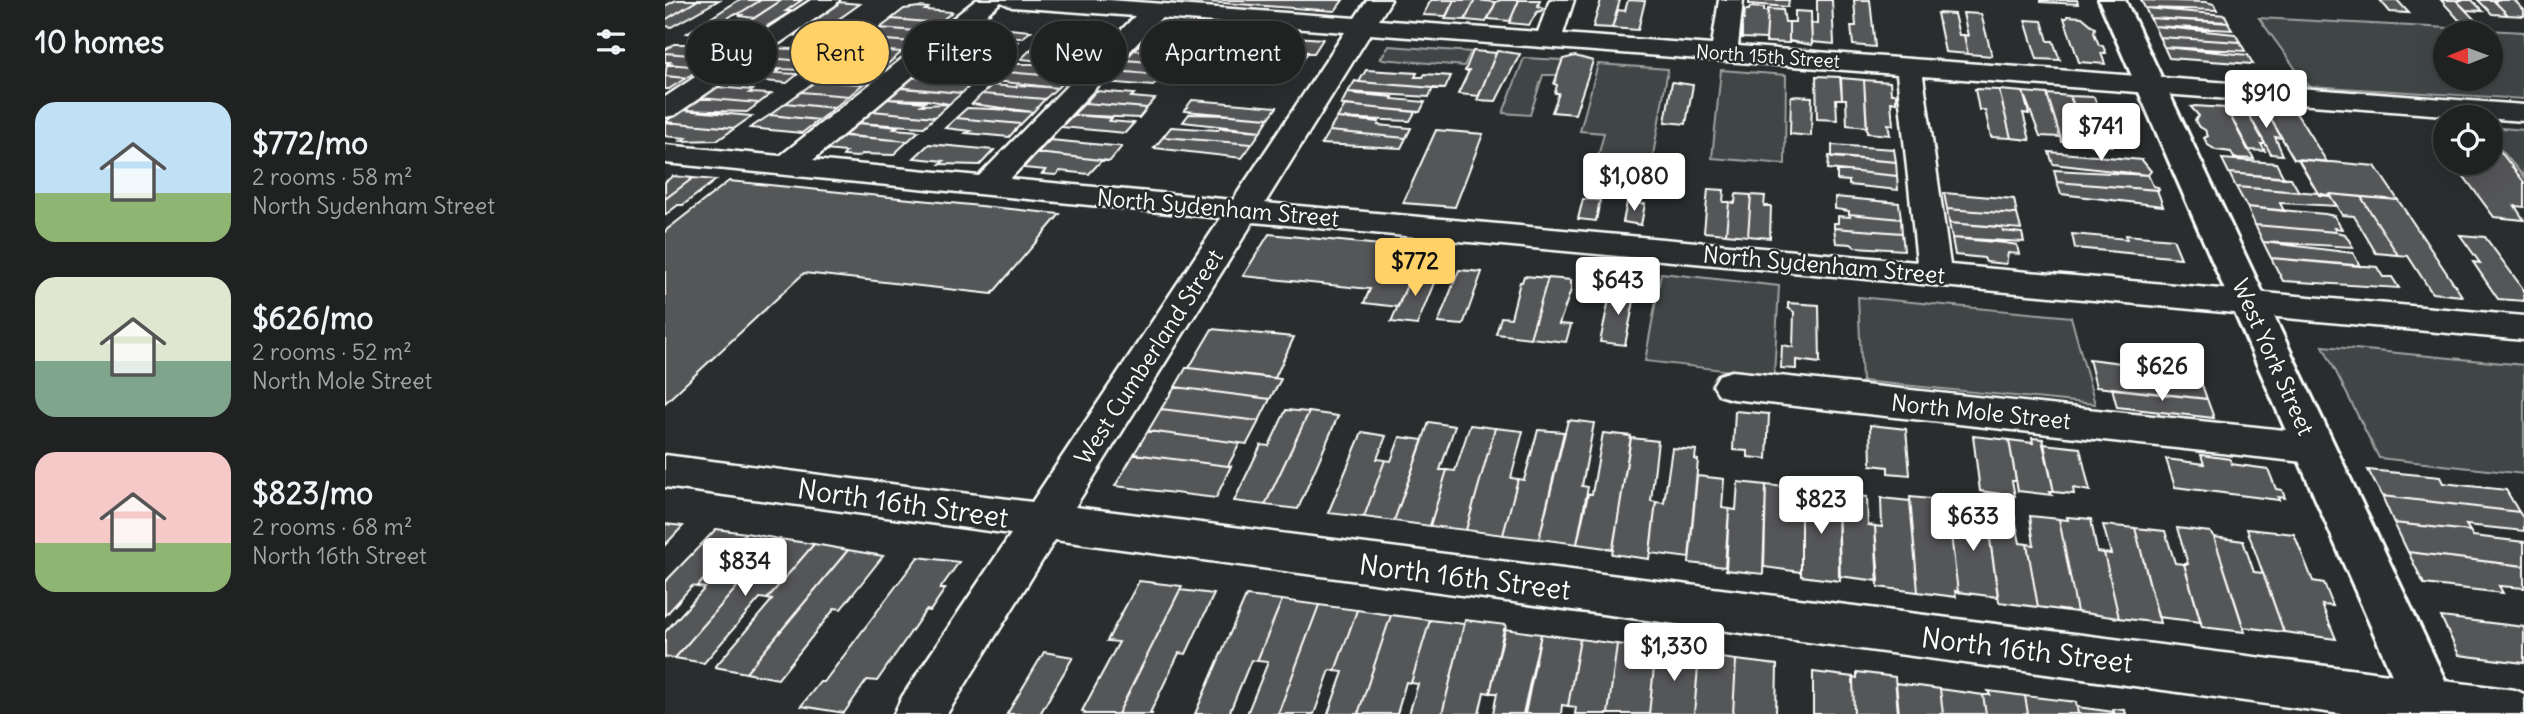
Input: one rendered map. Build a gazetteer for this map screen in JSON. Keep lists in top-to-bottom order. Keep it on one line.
{"streets":{"street":["North 15th Street","North Sydenham Street","West Cumberland Street","West York Street","North Mole Street","North 16th Street"]},"crossings":[["North 15th Street","West Cumberland Street"],["North 15th Street","West York Street"],["North Sydenham Street","West Cumberland Street"],["North Sydenham Street","West York Street"],["West Cumberland Street","North 16th Street"],["West York Street","North Mole Street"],["West York Street","North 16th Street"]],"north":"left","page":{"heading":"10 homes","chip":["Buy","Rent","Filters","New","Apartment"],"price":["$910","$741","$1,080","$772","$643","$626","$823","$633","$834","$1,330"],"list":[{"name":"$772/mo","note":"2 rooms · 58 m² · North Sydenham Street"},{"name":"$626/mo","note":"2 rooms · 52 m² · North Mole Street"},{"name":"$823/mo","note":"2 rooms · 68 m² · North 16th Street"}]}}
